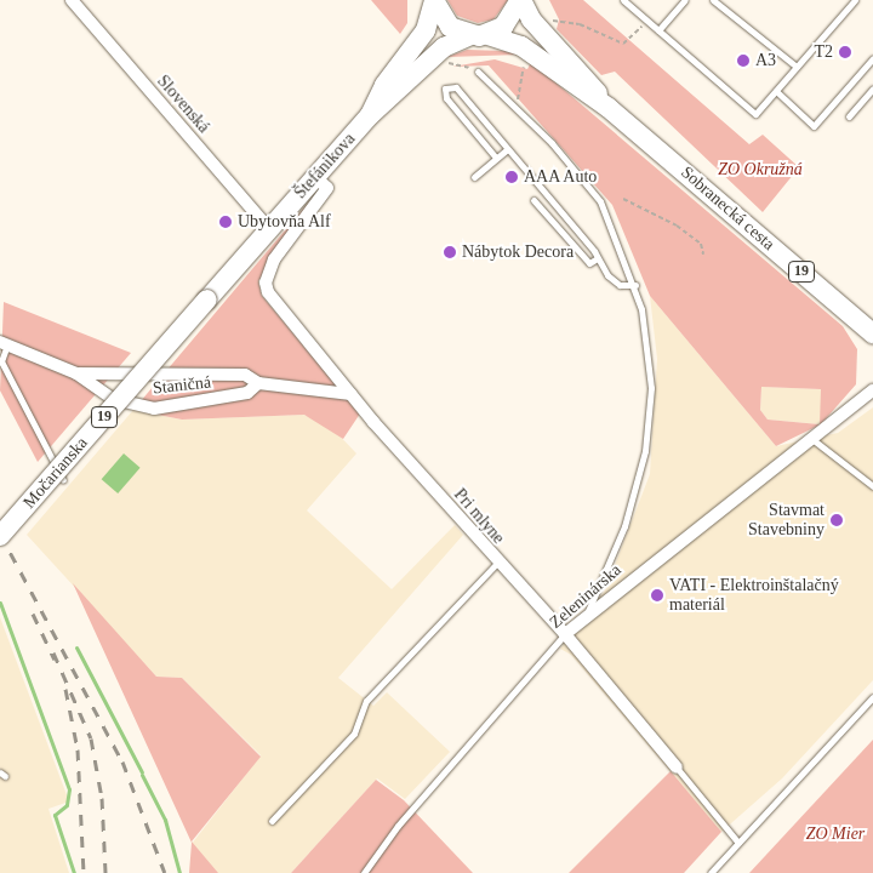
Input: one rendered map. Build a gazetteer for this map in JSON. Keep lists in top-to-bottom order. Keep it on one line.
{"streets":{"main road":["Štefánikova","Sobranecká cesta","19","Močarianska"],"street":["Slovenská","Staničná","Pri mlyne","Zeleninárska"]},"crossings":[["Slovenská","Štefánikova"],["Štefánikova","19"],["Štefánikova","Močarianska"],["Štefánikova","Pri mlyne"],["Sobranecká cesta","19"],["Staničná","Pri mlyne"],["Pri mlyne","Zeleninárska"]],"parks":["ZO Okružná","ZO Mier"],"places":["T2","A3","AAA Auto","Ubytovňa Alf","Nábytok Decora","Stavmat Stavebniny","VATI - Elektroinštalačný materiál"]}
